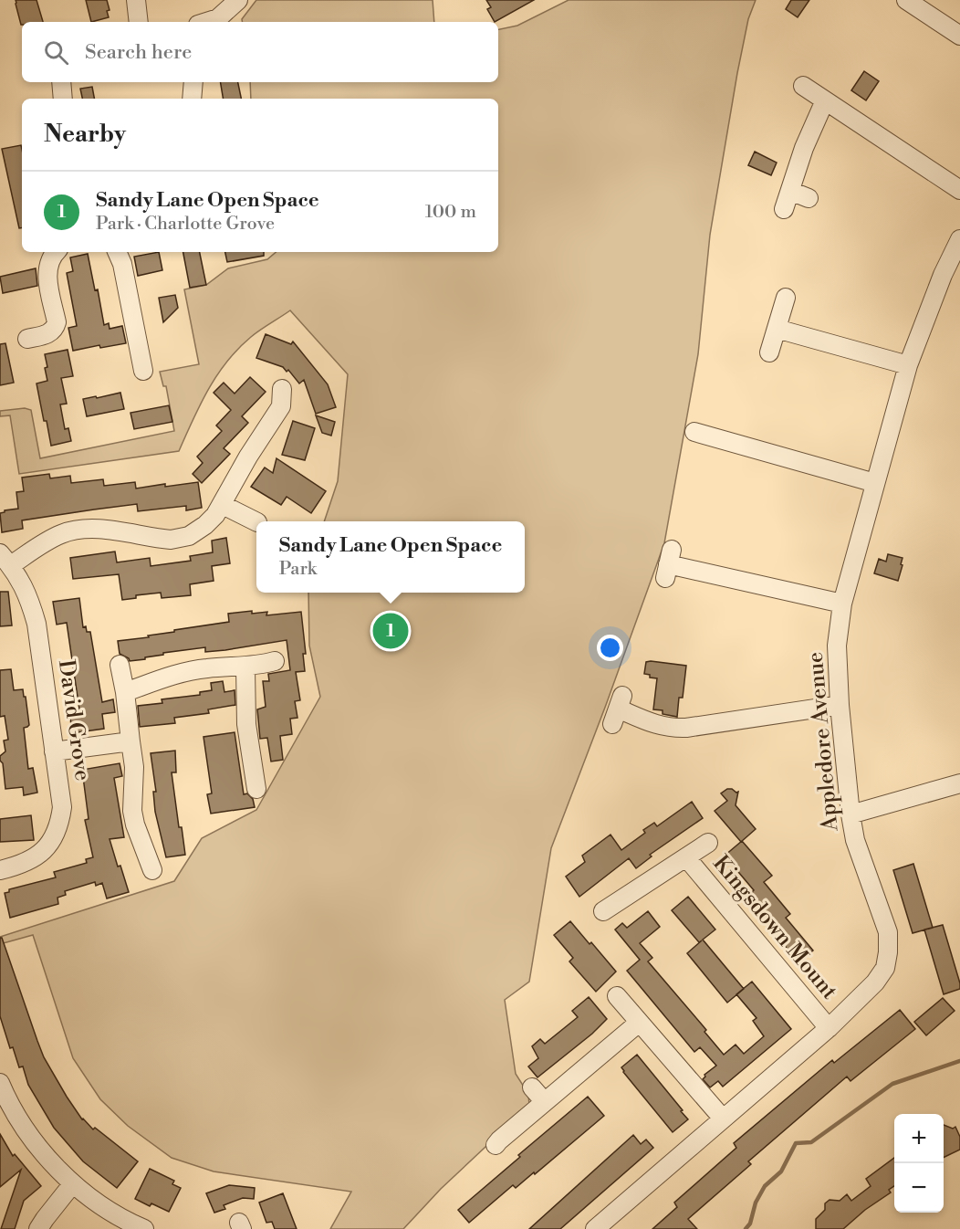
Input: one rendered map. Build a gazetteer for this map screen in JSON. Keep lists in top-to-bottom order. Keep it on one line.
{"streets":{"street":["David Grove","Appledore Avenue","Kingsdown Mount"]},"crossings":[["Appledore Avenue","Kingsdown Mount"]],"page":{"search":"Search here","heading":"Nearby","list":[{"mark":"1","name":"Sandy Lane Open Space","note":"Park · Charlotte Grove","value":"100 m"}],"popup":["Sandy Lane Open Space","Park"],"pins":"1","map_buttons":["+","−"]}}
